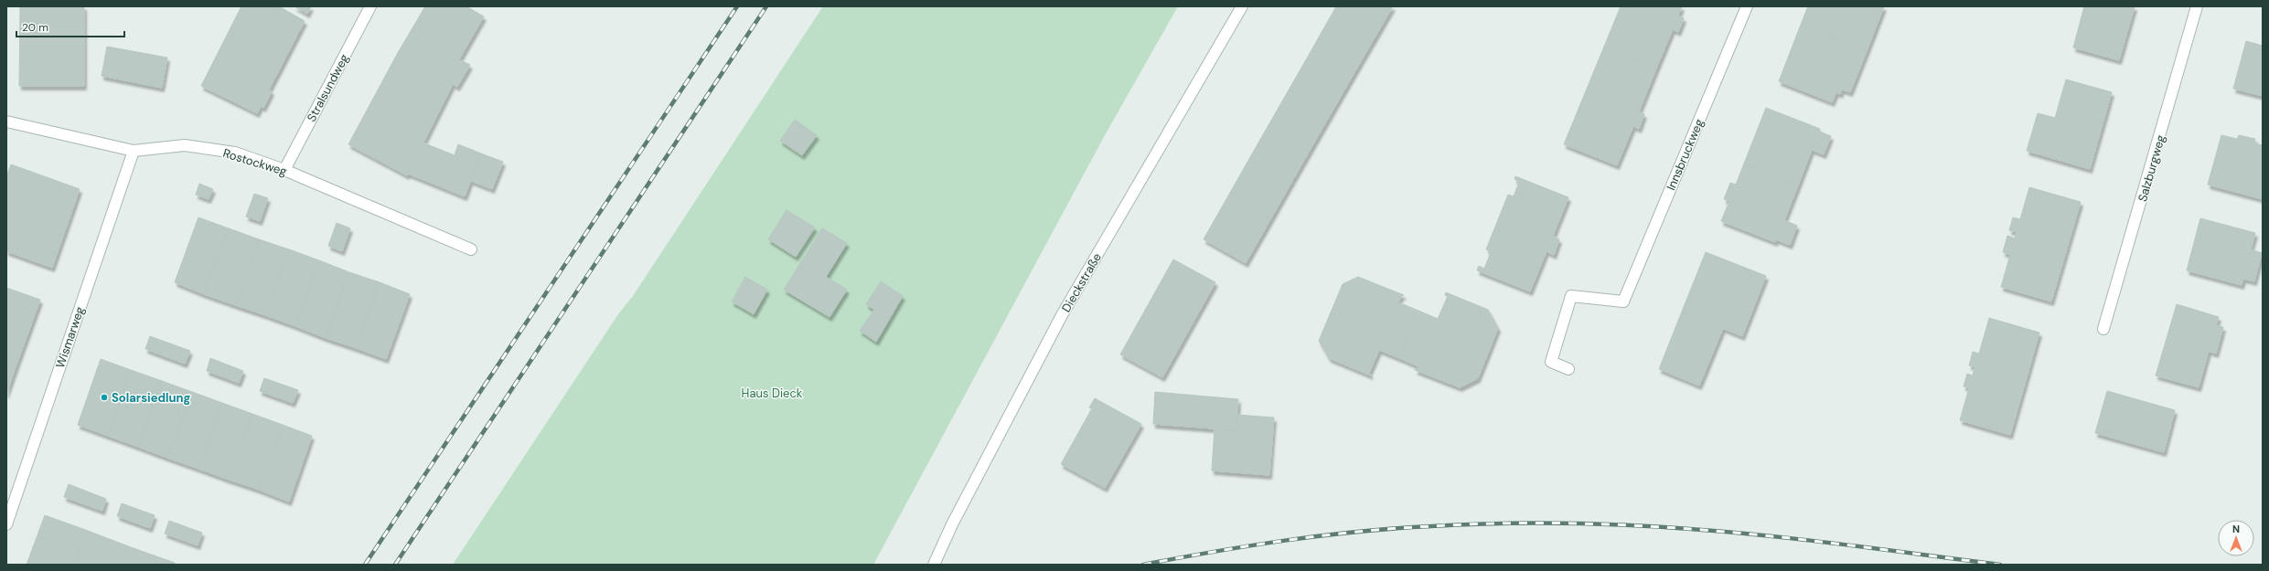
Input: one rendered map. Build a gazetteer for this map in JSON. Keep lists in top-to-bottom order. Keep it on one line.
{"streets":{"street":["Stralsundweg","Innsbruckweg","Rostockweg","Salzburgweg","Dieckstraße","Wismarweg"]},"crossings":[["Stralsundweg","Rostockweg"],["Rostockweg","Wismarweg"]],"parks":["Haus Dieck"],"places":["Solarsiedlung"],"scale_bar":"20 m","north":"top"}
